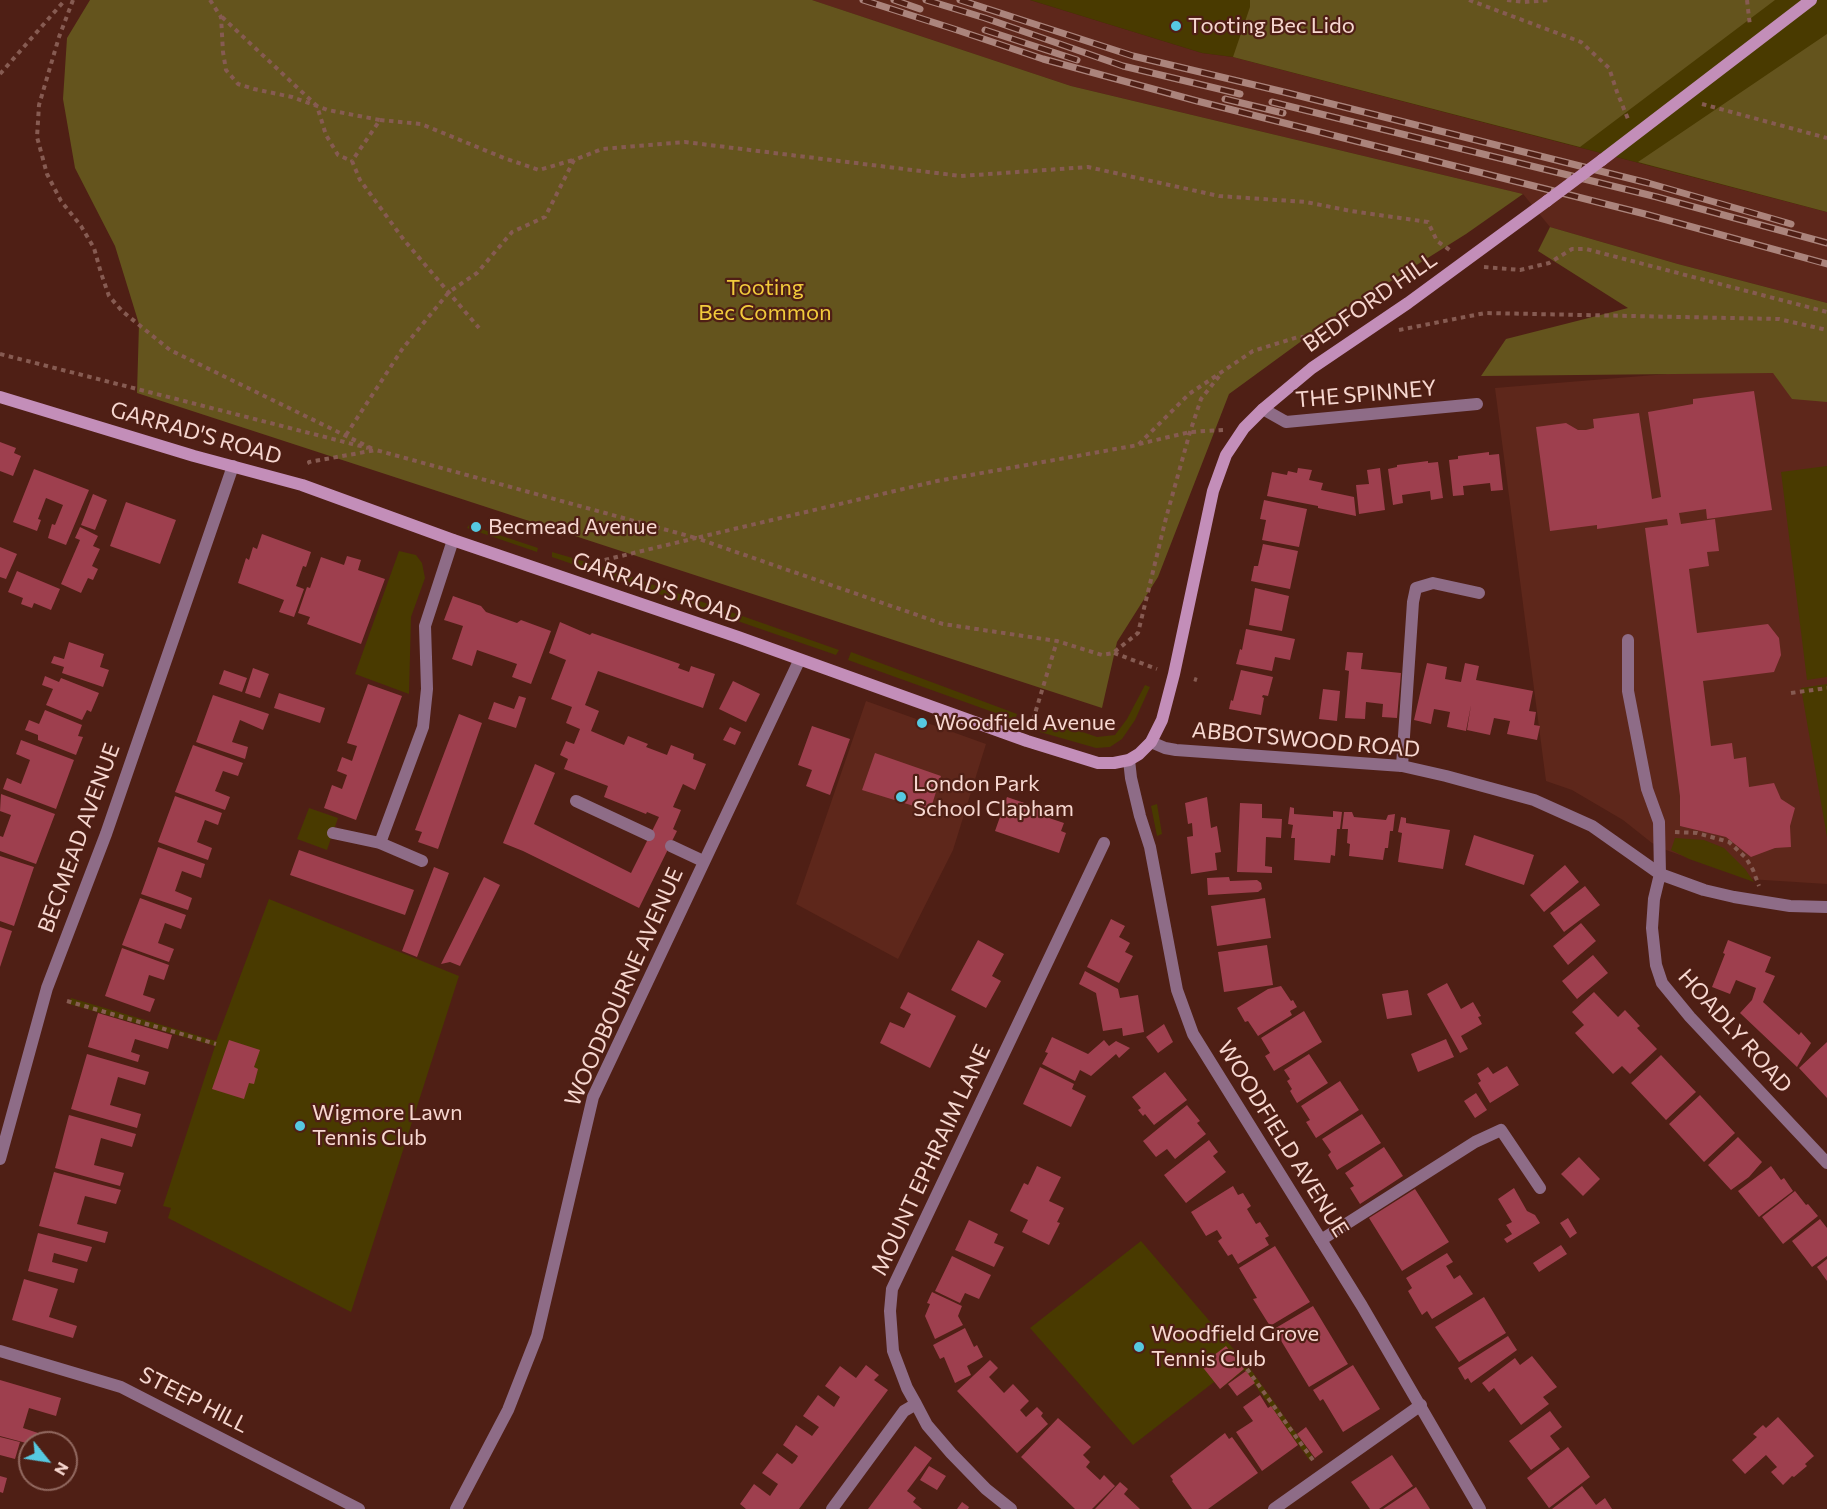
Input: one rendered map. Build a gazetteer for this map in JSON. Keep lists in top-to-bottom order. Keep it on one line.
{"streets":{"main road":["BEDFORD HILL","GARRAD'S ROAD"],"street":["THE SPINNEY","ABBOTSWOOD ROAD","BECMEAD AVENUE","WOODBOURNE AVENUE","HOADLY ROAD","WOODFIELD AVENUE","MOUNT EPHRAIM LANE","STEEP HILL"]},"crossings":[["BEDFORD HILL","THE SPINNEY"],["BEDFORD HILL","GARRAD'S ROAD"],["BEDFORD HILL","ABBOTSWOOD ROAD"],["BEDFORD HILL","WOODFIELD AVENUE"],["GARRAD'S ROAD","BECMEAD AVENUE"],["GARRAD'S ROAD","WOODBOURNE AVENUE"],["GARRAD'S ROAD","WOODFIELD AVENUE"],["ABBOTSWOOD ROAD","HOADLY ROAD"]],"parks":["Tooting Bec Common"],"places":["Tooting Bec Lido","Becmead Avenue","Woodfield Avenue","London Park School Clapham","Wigmore Lawn Tennis Club","Woodfield Grove Tennis Club"],"north":"bottom right"}
